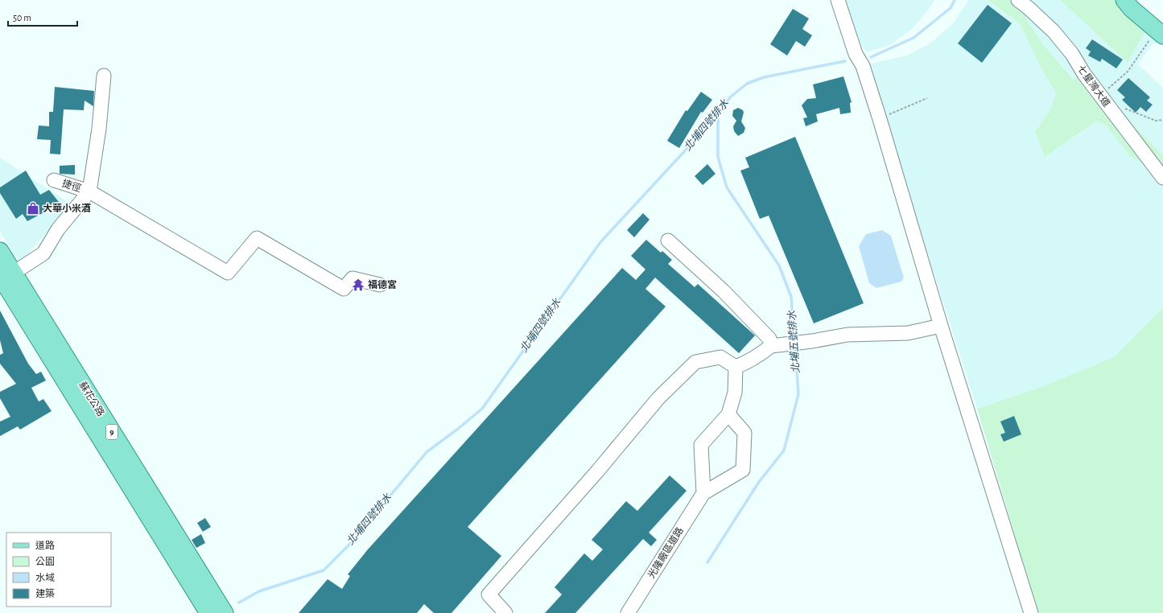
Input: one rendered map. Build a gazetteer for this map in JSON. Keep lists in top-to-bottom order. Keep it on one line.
{"streets":{"main road":["蘇花公路","9"],"street":["七星灣大道","捷徑","光隆廠區道路"]},"water":["北埔四號排水","北埔五號排水"],"places":{"shop":["大華小米酒"],"temple":["福德宮"]},"legend":["道路","公園","水域","建築"],"scale_bar":"50 m"}
